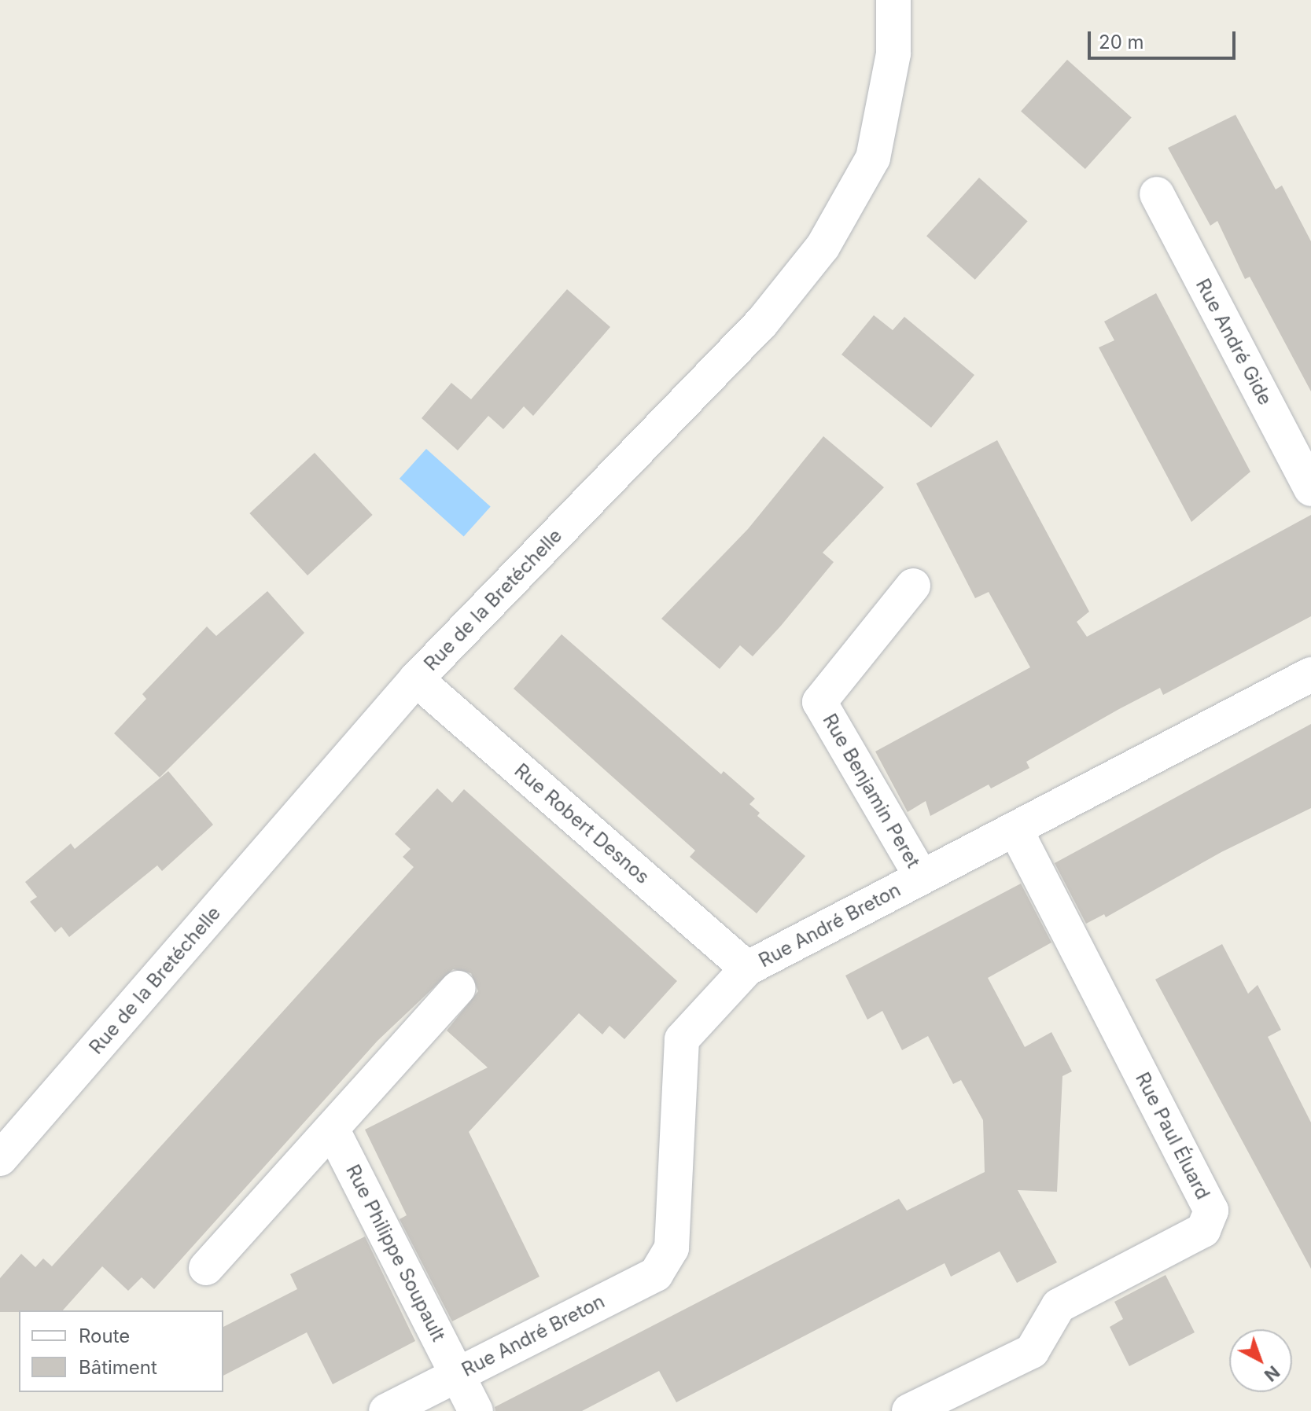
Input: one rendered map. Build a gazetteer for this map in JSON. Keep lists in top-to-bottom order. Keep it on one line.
{"streets":{"street":["Rue André Gide","Rue de la Bretéchelle","Rue Benjamin Peret","Rue Robert Desnos","Rue André Breton","Rue Paul Éluard","Rue Philippe Soupault"]},"crossings":[["Rue de la Bretéchelle","Rue Robert Desnos"],["Rue Benjamin Peret","Rue André Breton"],["Rue Robert Desnos","Rue André Breton"],["Rue André Breton","Rue Paul Éluard"],["Rue André Breton","Rue Philippe Soupault"]],"legend":["Route","Bâtiment"],"scale_bar":"20 m","north":"bottom right"}
